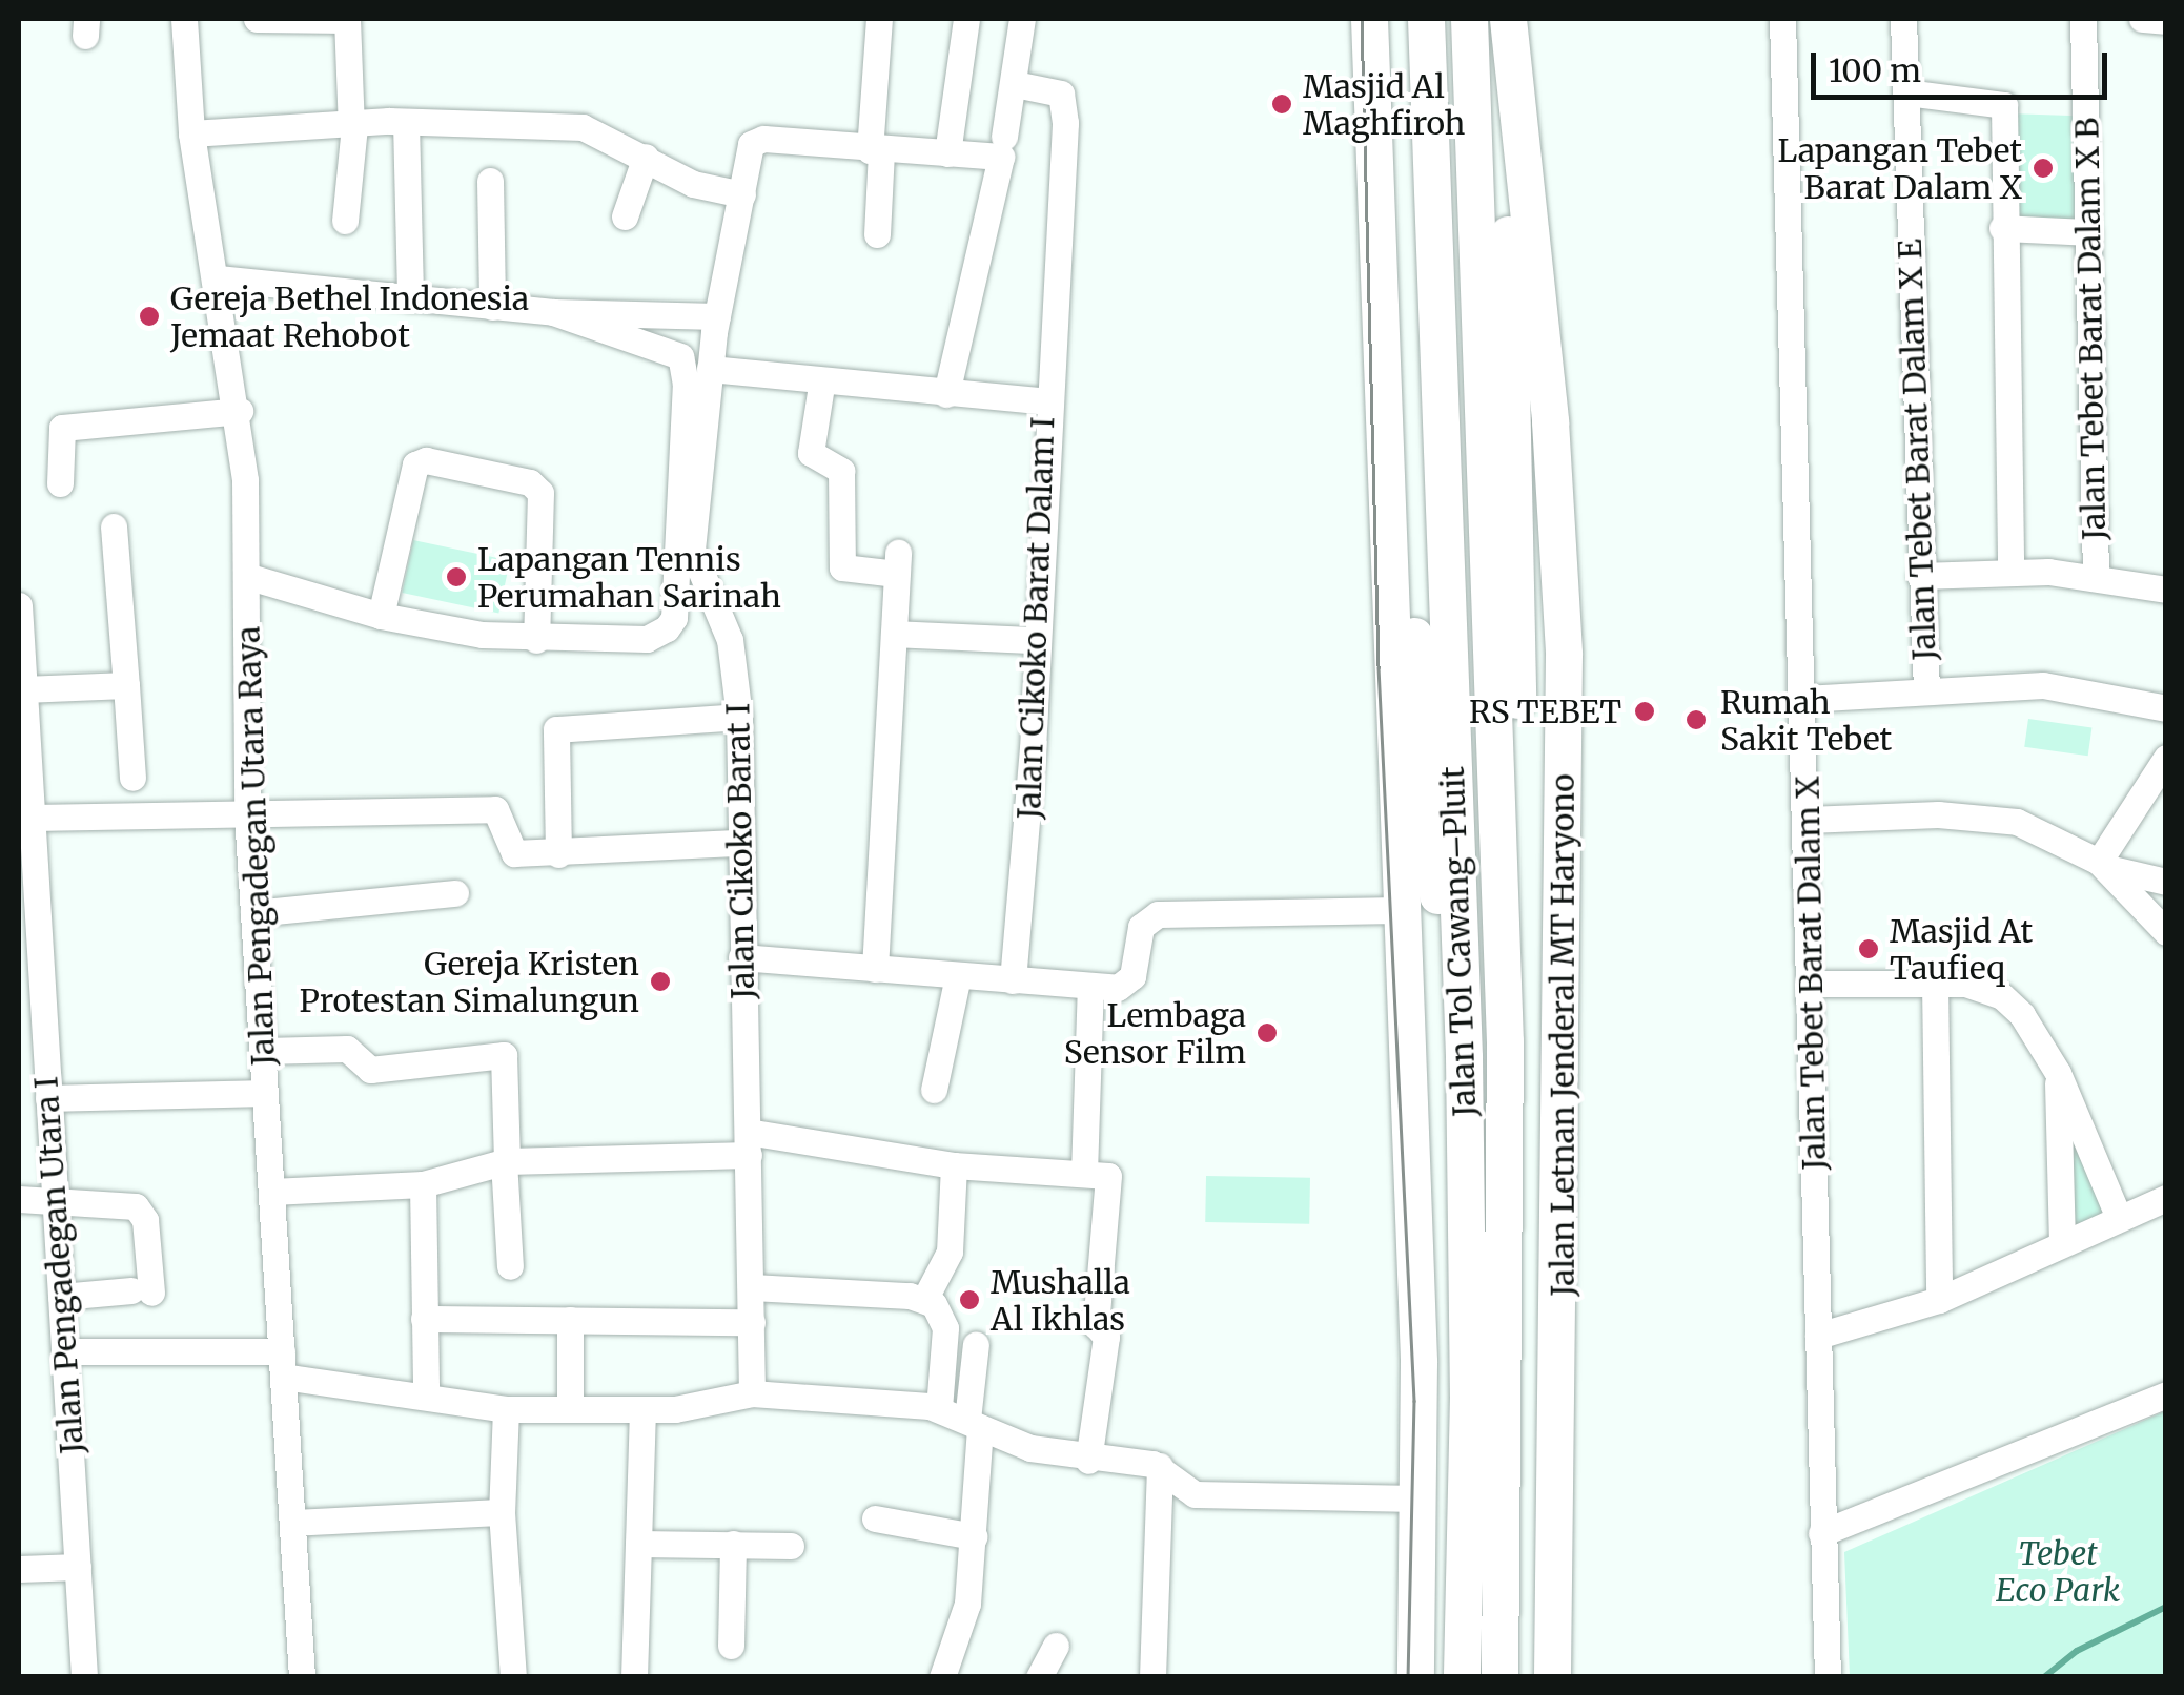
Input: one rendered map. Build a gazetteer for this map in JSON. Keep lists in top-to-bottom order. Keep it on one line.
{"streets":{"highway":["Jalan Tol Cawang–Pluit","Jalan Letnan Jenderal MT Haryono"],"street":["Jalan Tebet Barat Dalam X B","Jalan Tebet Barat Dalam X E","Jalan Cikoko Barat Dalam I","Jalan Pengadegan Utara Raya","Jalan Cikoko Barat I","Jalan Tebet Barat Dalam X","Jalan Pengadegan Utara I"]},"crossings":[["Jalan Cikoko Barat Dalam I","Jalan Cikoko Barat I"]],"parks":["Tebet Eco Park"],"places":["Masjid Al Maghfiroh","Lapangan Tebet Barat Dalam X","Gereja Bethel Indonesia Jemaat Rehobot","Lapangan Tennis Perumahan Sarinah","RS TEBET","Rumah Sakit Tebet","Masjid At Taufieq","Gereja Kristen Protestan Simalungun","Lembaga Sensor Film","Mushalla Al Ikhlas"],"scale_bar":"100 m"}
